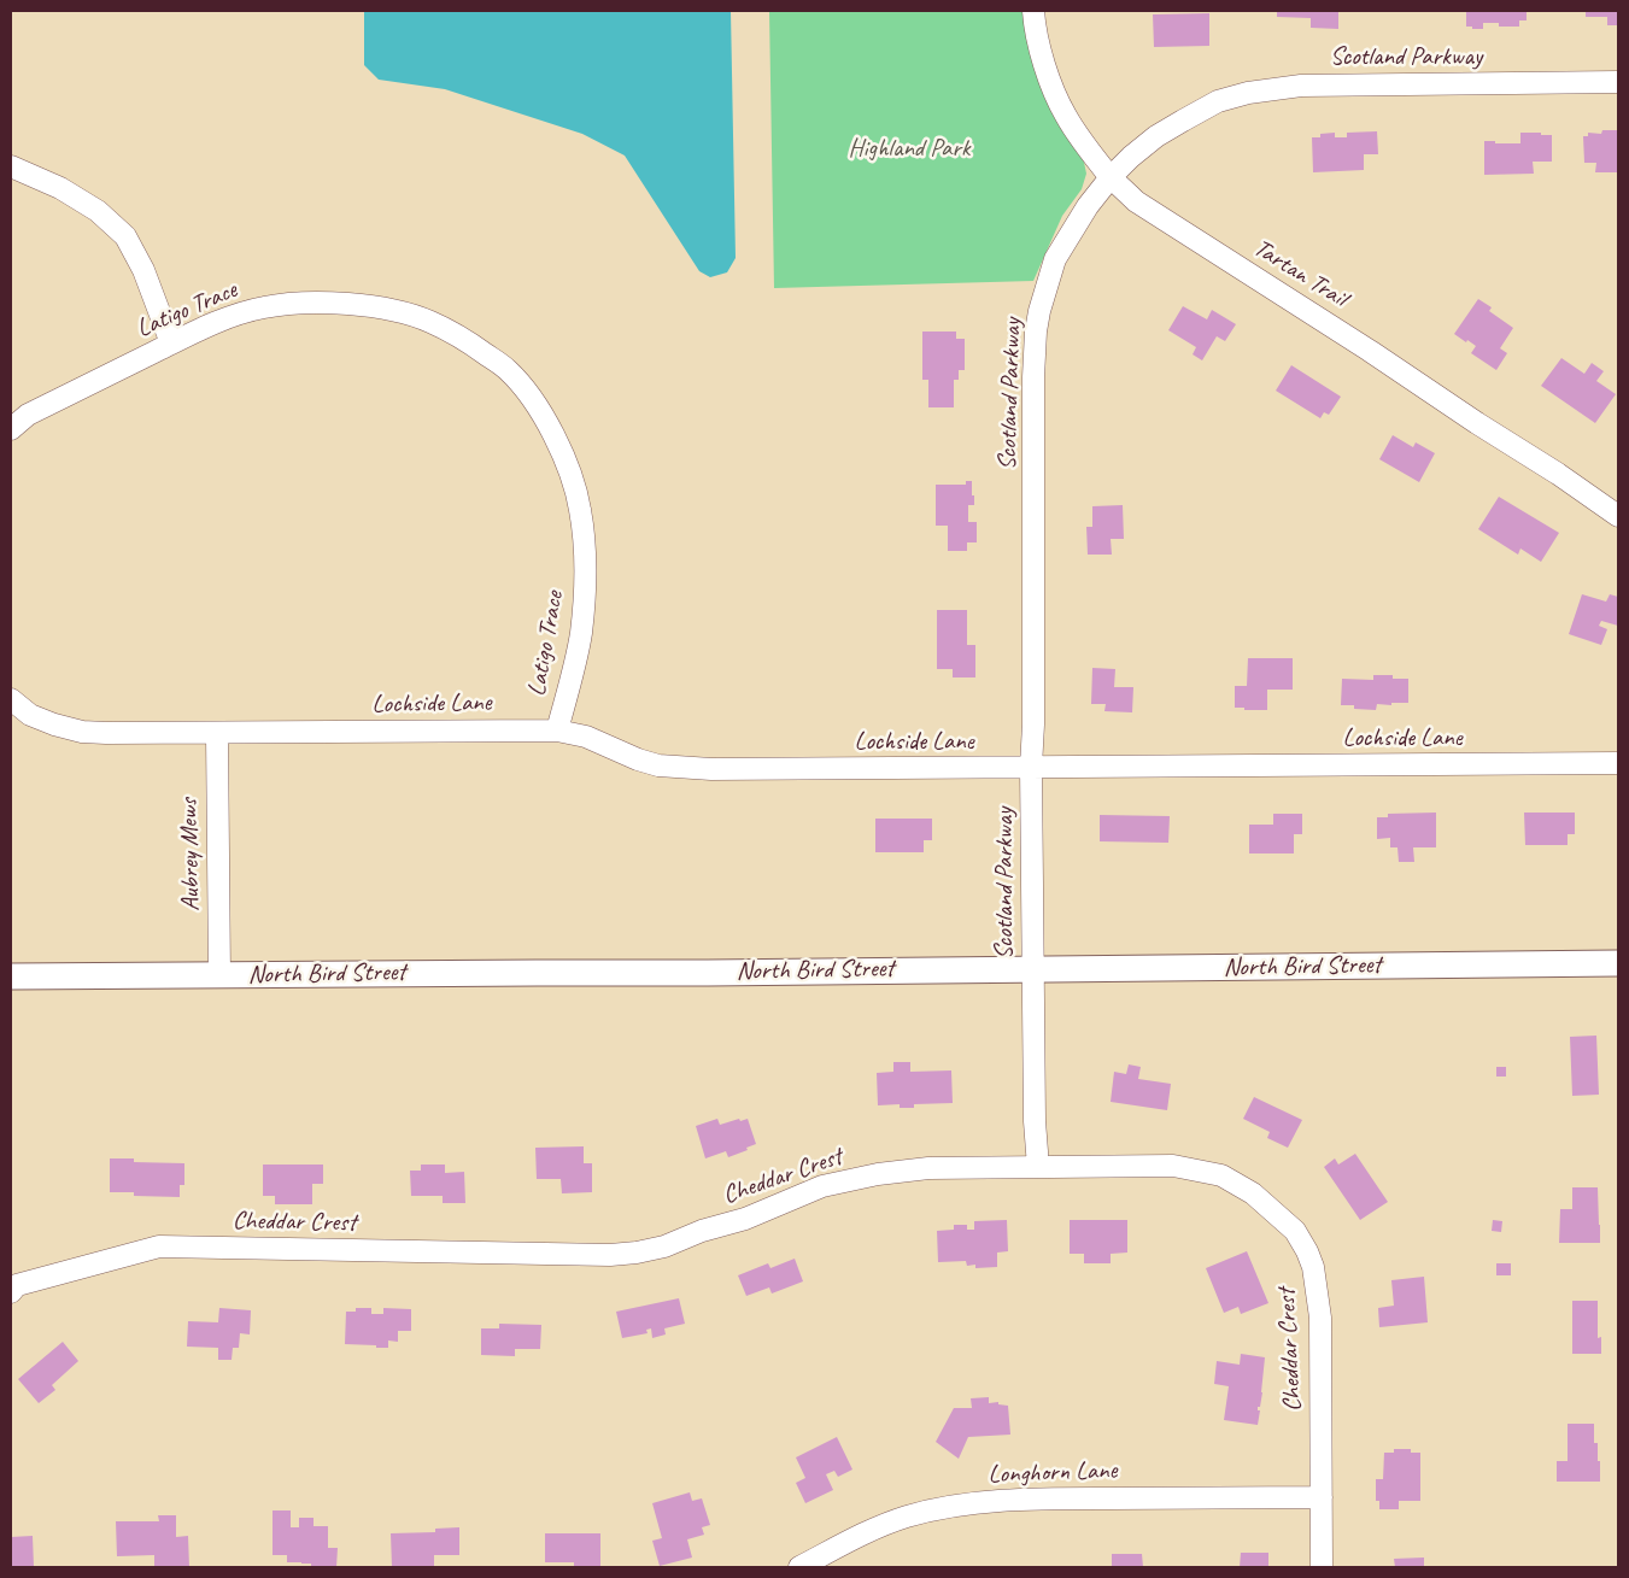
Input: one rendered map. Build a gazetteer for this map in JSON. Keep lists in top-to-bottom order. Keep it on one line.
{"streets":{"street":["Scotland Parkway","Tartan Trail","Latigo Trace","Lochside Lane","Aubrey Mews","North Bird Street","Cheddar Crest","Longhorn Lane"]},"crossings":[["Scotland Parkway","Tartan Trail"],["Scotland Parkway","Lochside Lane"],["Scotland Parkway","North Bird Street"],["Scotland Parkway","Cheddar Crest"],["Latigo Trace","Lochside Lane"],["Lochside Lane","Aubrey Mews"],["Aubrey Mews","North Bird Street"],["Cheddar Crest","Longhorn Lane"]],"parks":["Highland Park"]}
